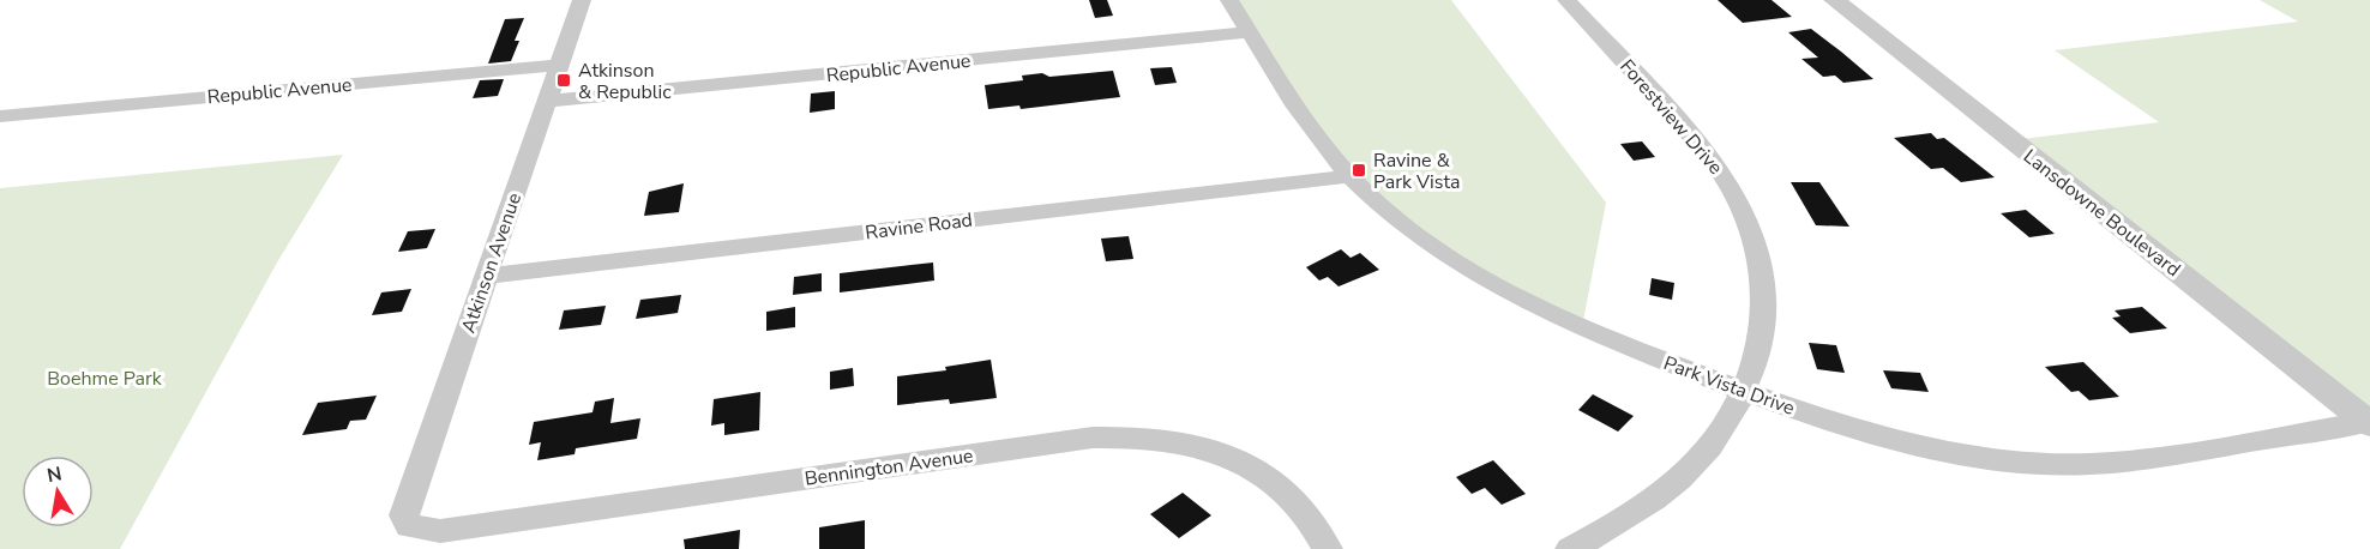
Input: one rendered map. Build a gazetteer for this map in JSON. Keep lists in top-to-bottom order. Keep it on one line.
{"streets":{"street":["Republic Avenue","Forestview Drive","Lansdowne Boulevard","Ravine Road","Atkinson Avenue","Park Vista Drive","Bennington Avenue"]},"crossings":[["Republic Avenue","Atkinson Avenue"],["Republic Avenue","Park Vista Drive"],["Forestview Drive","Park Vista Drive"],["Lansdowne Boulevard","Park Vista Drive"],["Ravine Road","Atkinson Avenue"],["Ravine Road","Park Vista Drive"],["Atkinson Avenue","Bennington Avenue"]],"parks":["Boehme Park"],"places":{"transit":["Atkinson & Republic","Ravine & Park Vista"]},"north":"top"}
